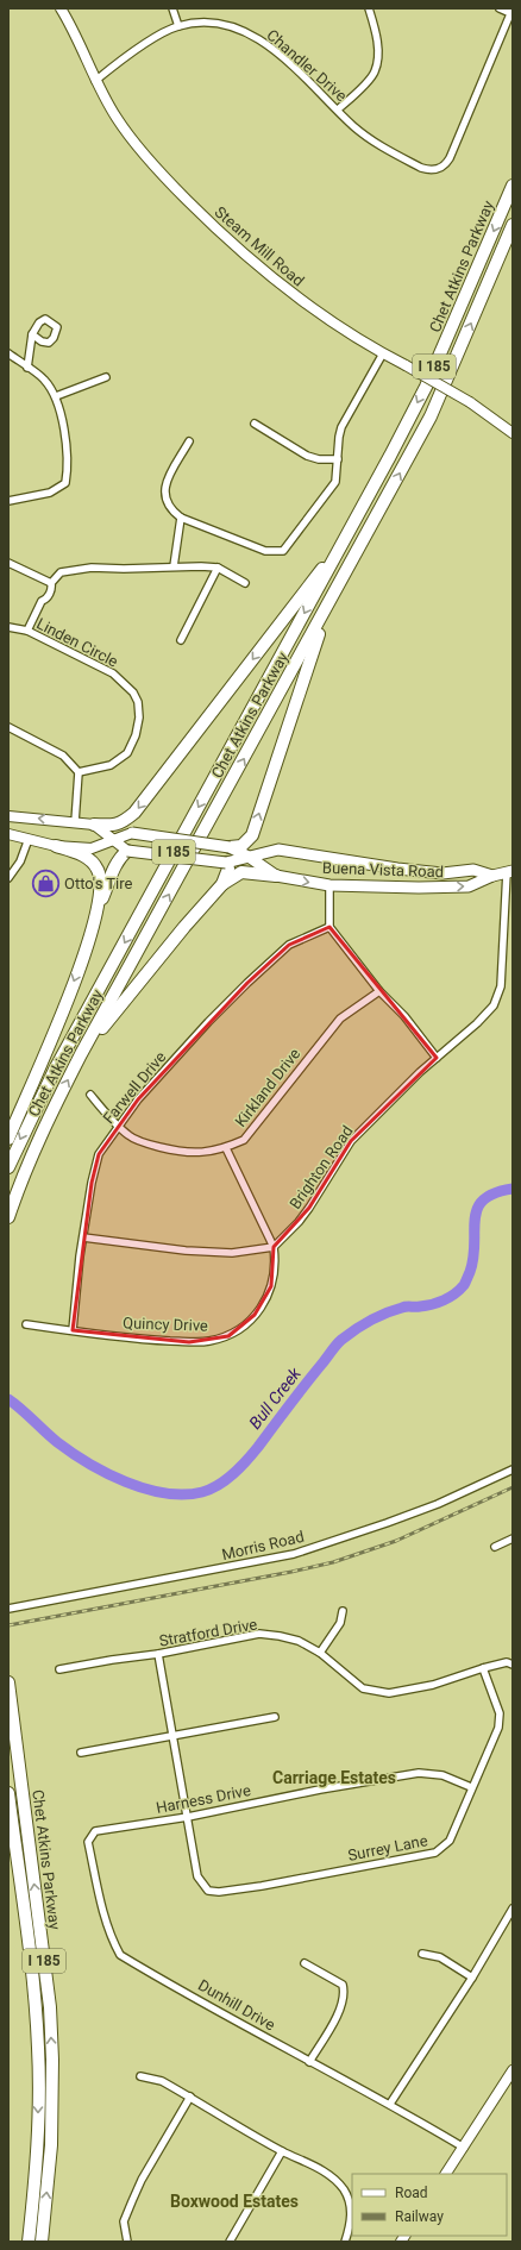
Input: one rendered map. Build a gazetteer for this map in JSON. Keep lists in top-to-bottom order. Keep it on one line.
{"streets":{"highway":["Chet Atkins Parkway","I 185"],"main road":["Buena Vista Road"],"street":["Chandler Drive","Steam Mill Road","Linden Circle","Farwell Drive","Kirkland Drive","Brighton Road","Quincy Drive","Morris Road","Stratford Drive","Harness Drive","Surrey Lane","Dunhill Drive"]},"crossings":[["Chandler Drive","Steam Mill Road"],["Buena Vista Road","Brighton Road"],["Farwell Drive","Kirkland Drive"],["Farwell Drive","Quincy Drive"],["Kirkland Drive","Quincy Drive"],["Brighton Road","Quincy Drive"],["Stratford Drive","Surrey Lane"],["Harness Drive","Surrey Lane"],["Harness Drive","Dunhill Drive"]],"districts":["Carriage Estates","Boxwood Estates"],"water":["Bull Creek"],"places":{"shop":["Otto's Tire"]},"legend":["Road","Railway"]}
